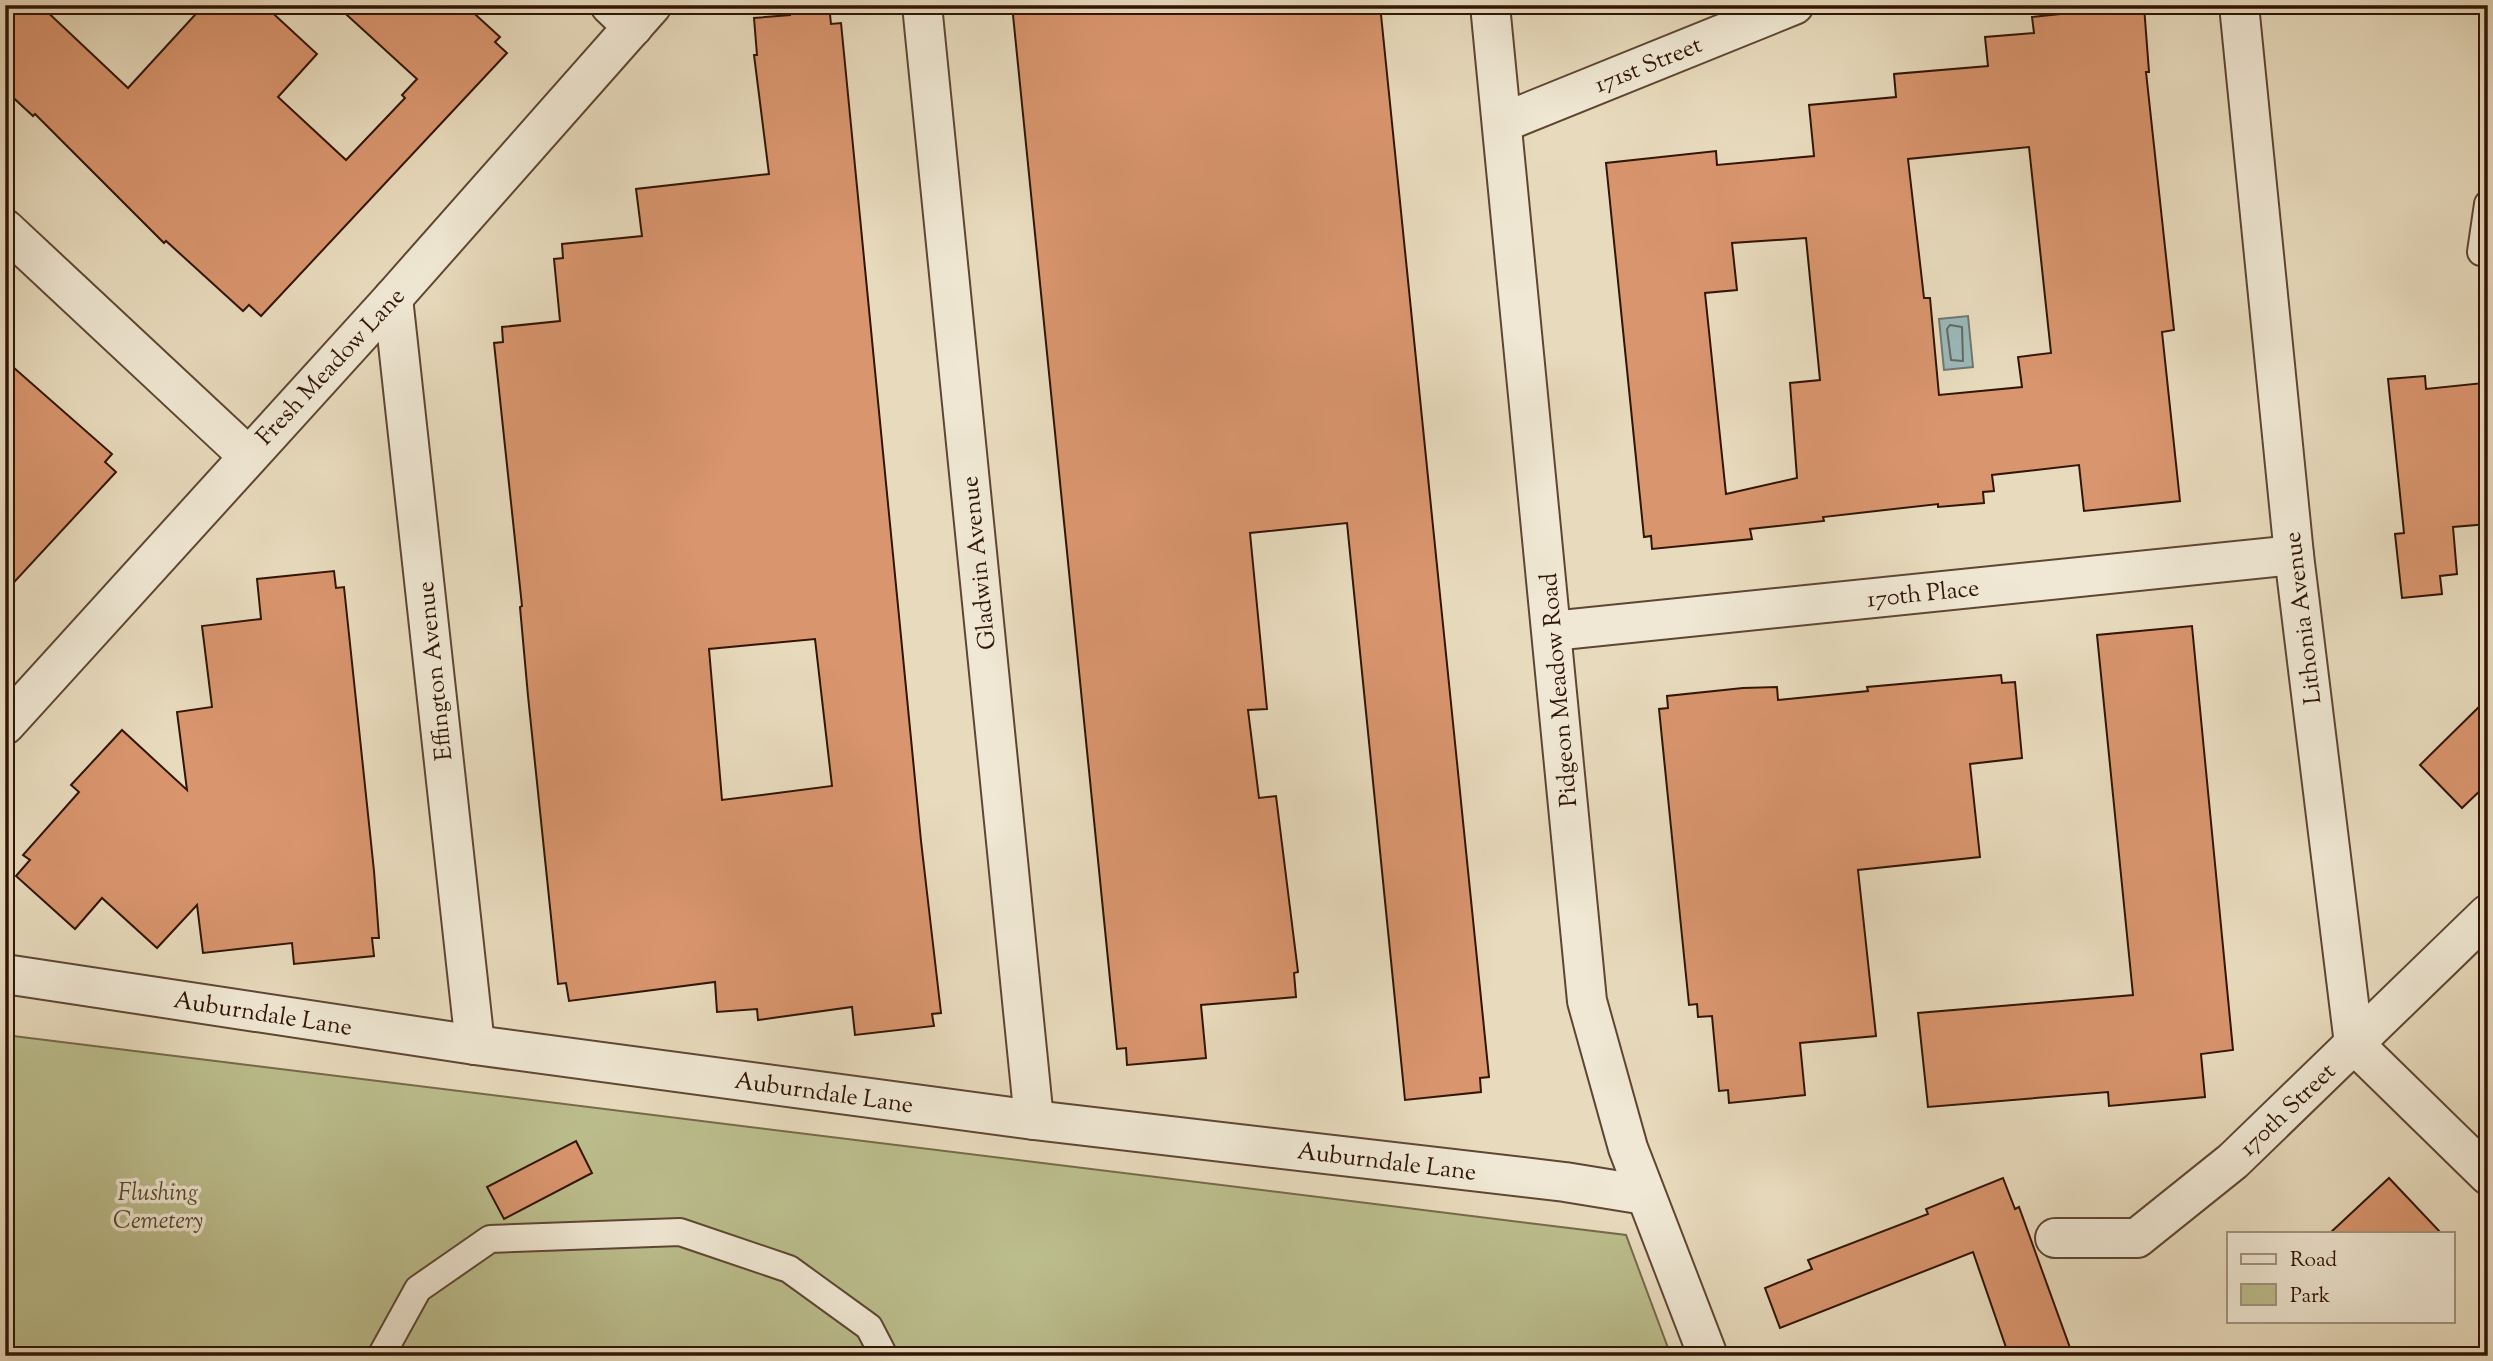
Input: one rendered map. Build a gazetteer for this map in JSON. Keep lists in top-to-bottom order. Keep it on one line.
{"streets":{"street":["171st Street","Fresh Meadow Lane","Gladwin Avenue","170th Place","Lithonia Avenue","Effington Avenue","Pidgeon Meadow Road","Auburndale Lane","170th Street"]},"crossings":[["171st Street","Pidgeon Meadow Road"],["Fresh Meadow Lane","Effington Avenue"],["Gladwin Avenue","Auburndale Lane"],["170th Place","Lithonia Avenue"],["170th Place","Pidgeon Meadow Road"],["Lithonia Avenue","170th Street"],["Effington Avenue","Auburndale Lane"],["Pidgeon Meadow Road","Auburndale Lane"]],"parks":["Flushing Cemetery"],"legend":["Road","Park"]}
